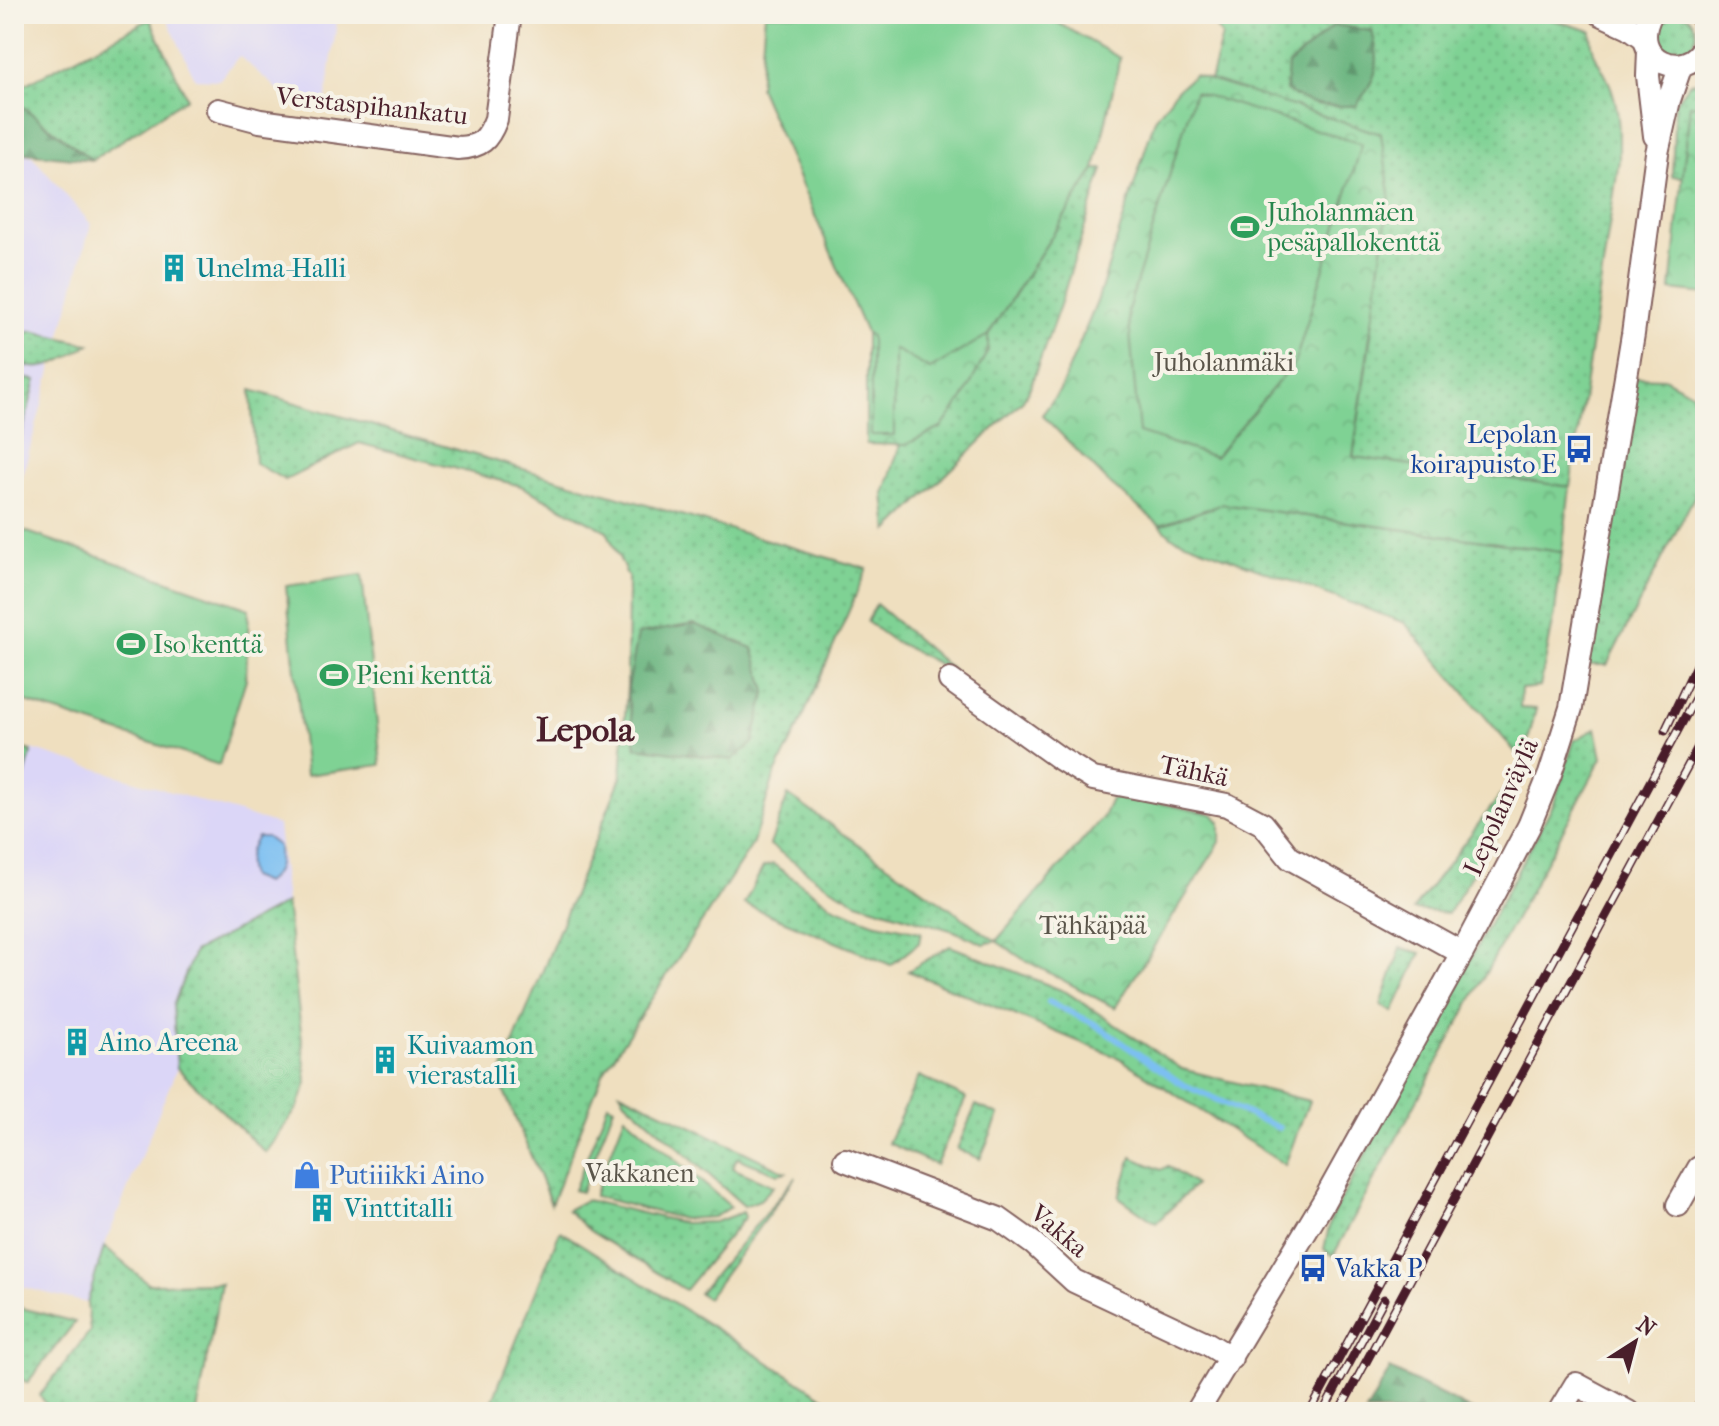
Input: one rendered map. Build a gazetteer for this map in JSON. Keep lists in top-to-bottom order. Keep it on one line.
{"streets":{"street":["Verstaspihankatu","Tähkä","Lepolanväylä","Vakka"]},"crossings":[["Tähkä","Lepolanväylä"],["Lepolanväylä","Vakka"]],"districts":["Lepola"],"parks":["Juholanmäki","Tähkäpää","Vakkanen"],"places":{"sports":["Juholanmäen pesäpallokenttä","Iso kenttä","Pieni kenttä"],"building":["Unelma-Halli","Aino Areena","Kuivaamon vierastalli","Vinttitalli"],"bus stop":["Lepolan koirapuisto E","Vakka P"],"shop":["Putiiikki Aino"]},"north":"top right"}
